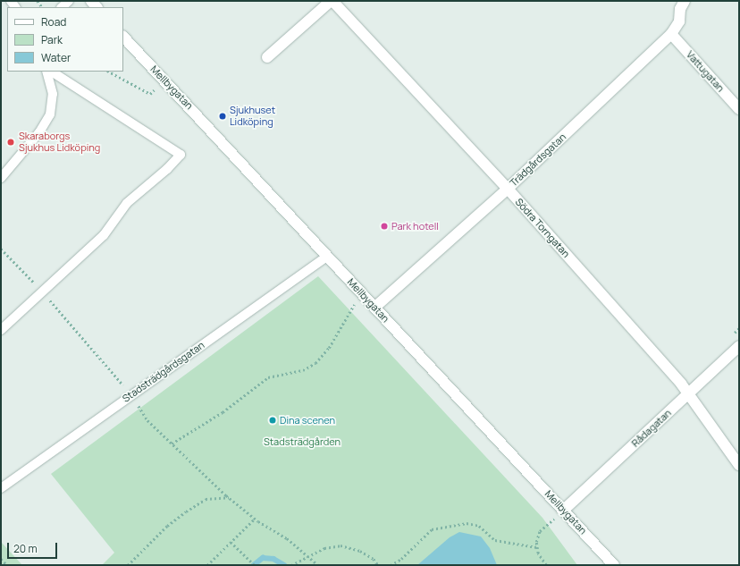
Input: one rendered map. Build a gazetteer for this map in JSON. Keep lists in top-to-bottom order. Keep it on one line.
{"streets":{"street":["Vattugatan","Mellbygatan","Trädgårdsgatan","Södra Torngatan","Rådagatan"],"lane":["Stadsträdgårdsgatan"]},"crossings":[["Vattugatan","Trädgårdsgatan"],["Mellbygatan","Trädgårdsgatan"],["Mellbygatan","Stadsträdgårdsgatan"],["Mellbygatan","Rådagatan"],["Trädgårdsgatan","Södra Torngatan"],["Södra Torngatan","Rådagatan"]],"parks":["Stadsträdgården"],"places":["Sjukhuset Lidköping","Skaraborgs Sjukhus Lidköping","Park hotell","Dina scenen"],"legend":["Road","Park","Water"],"scale_bar":"20 m"}
